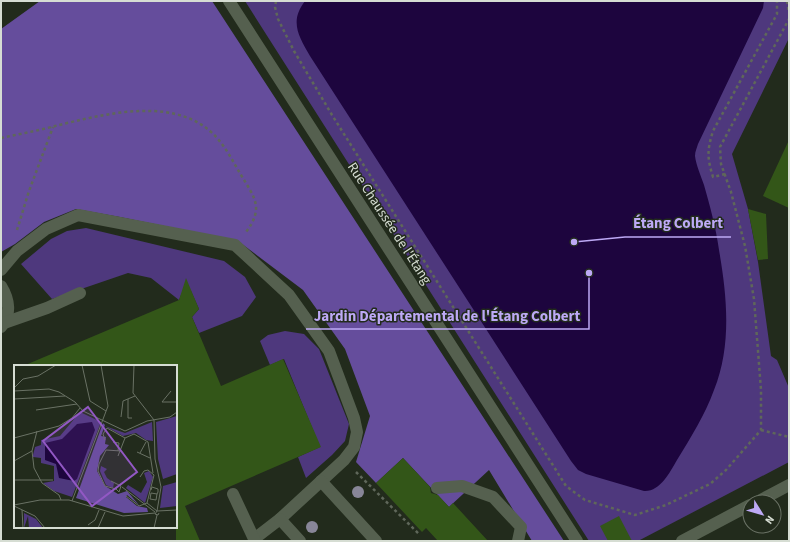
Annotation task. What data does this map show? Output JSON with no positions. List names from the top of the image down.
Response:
{
  "streets": {
    "street": ["Rue Chaussée de l'Étang"]
  },
  "places": ["Étang Colbert", "Jardin Départemental de l'Étang Colbert"],
  "north": "bottom right"
}
